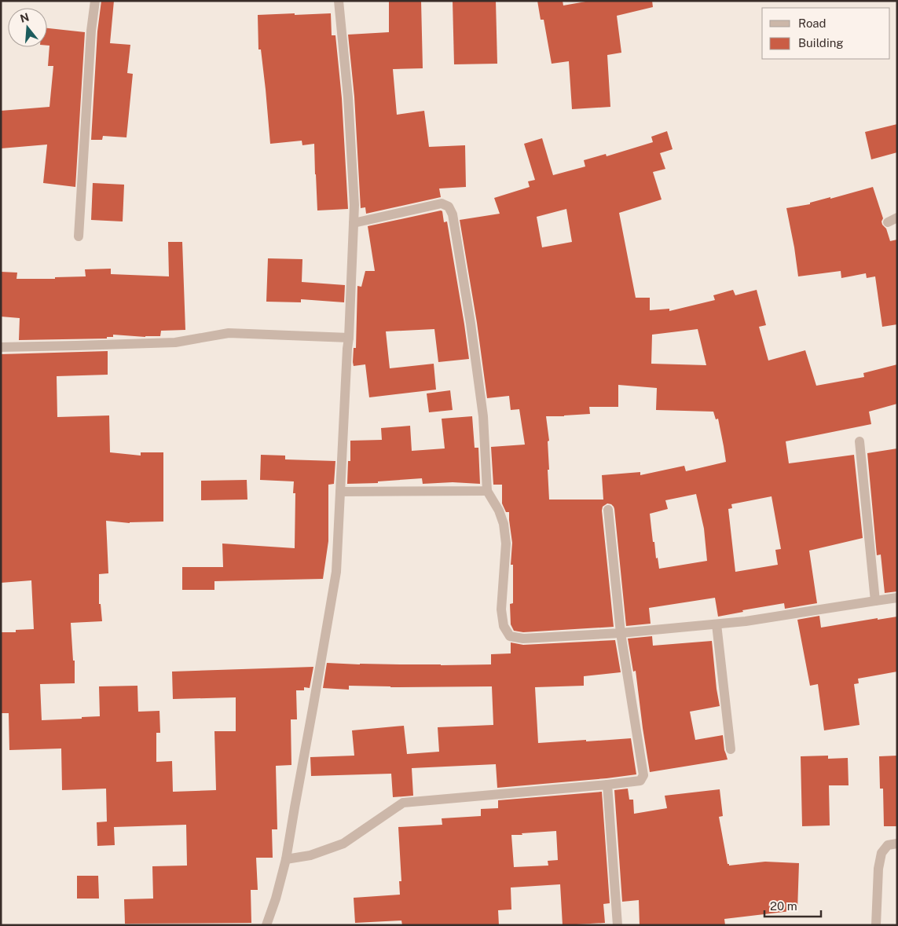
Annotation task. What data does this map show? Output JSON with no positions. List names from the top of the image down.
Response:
{
  "legend": ["Road", "Building"],
  "scale_bar": "20 m",
  "north": "top"
}
